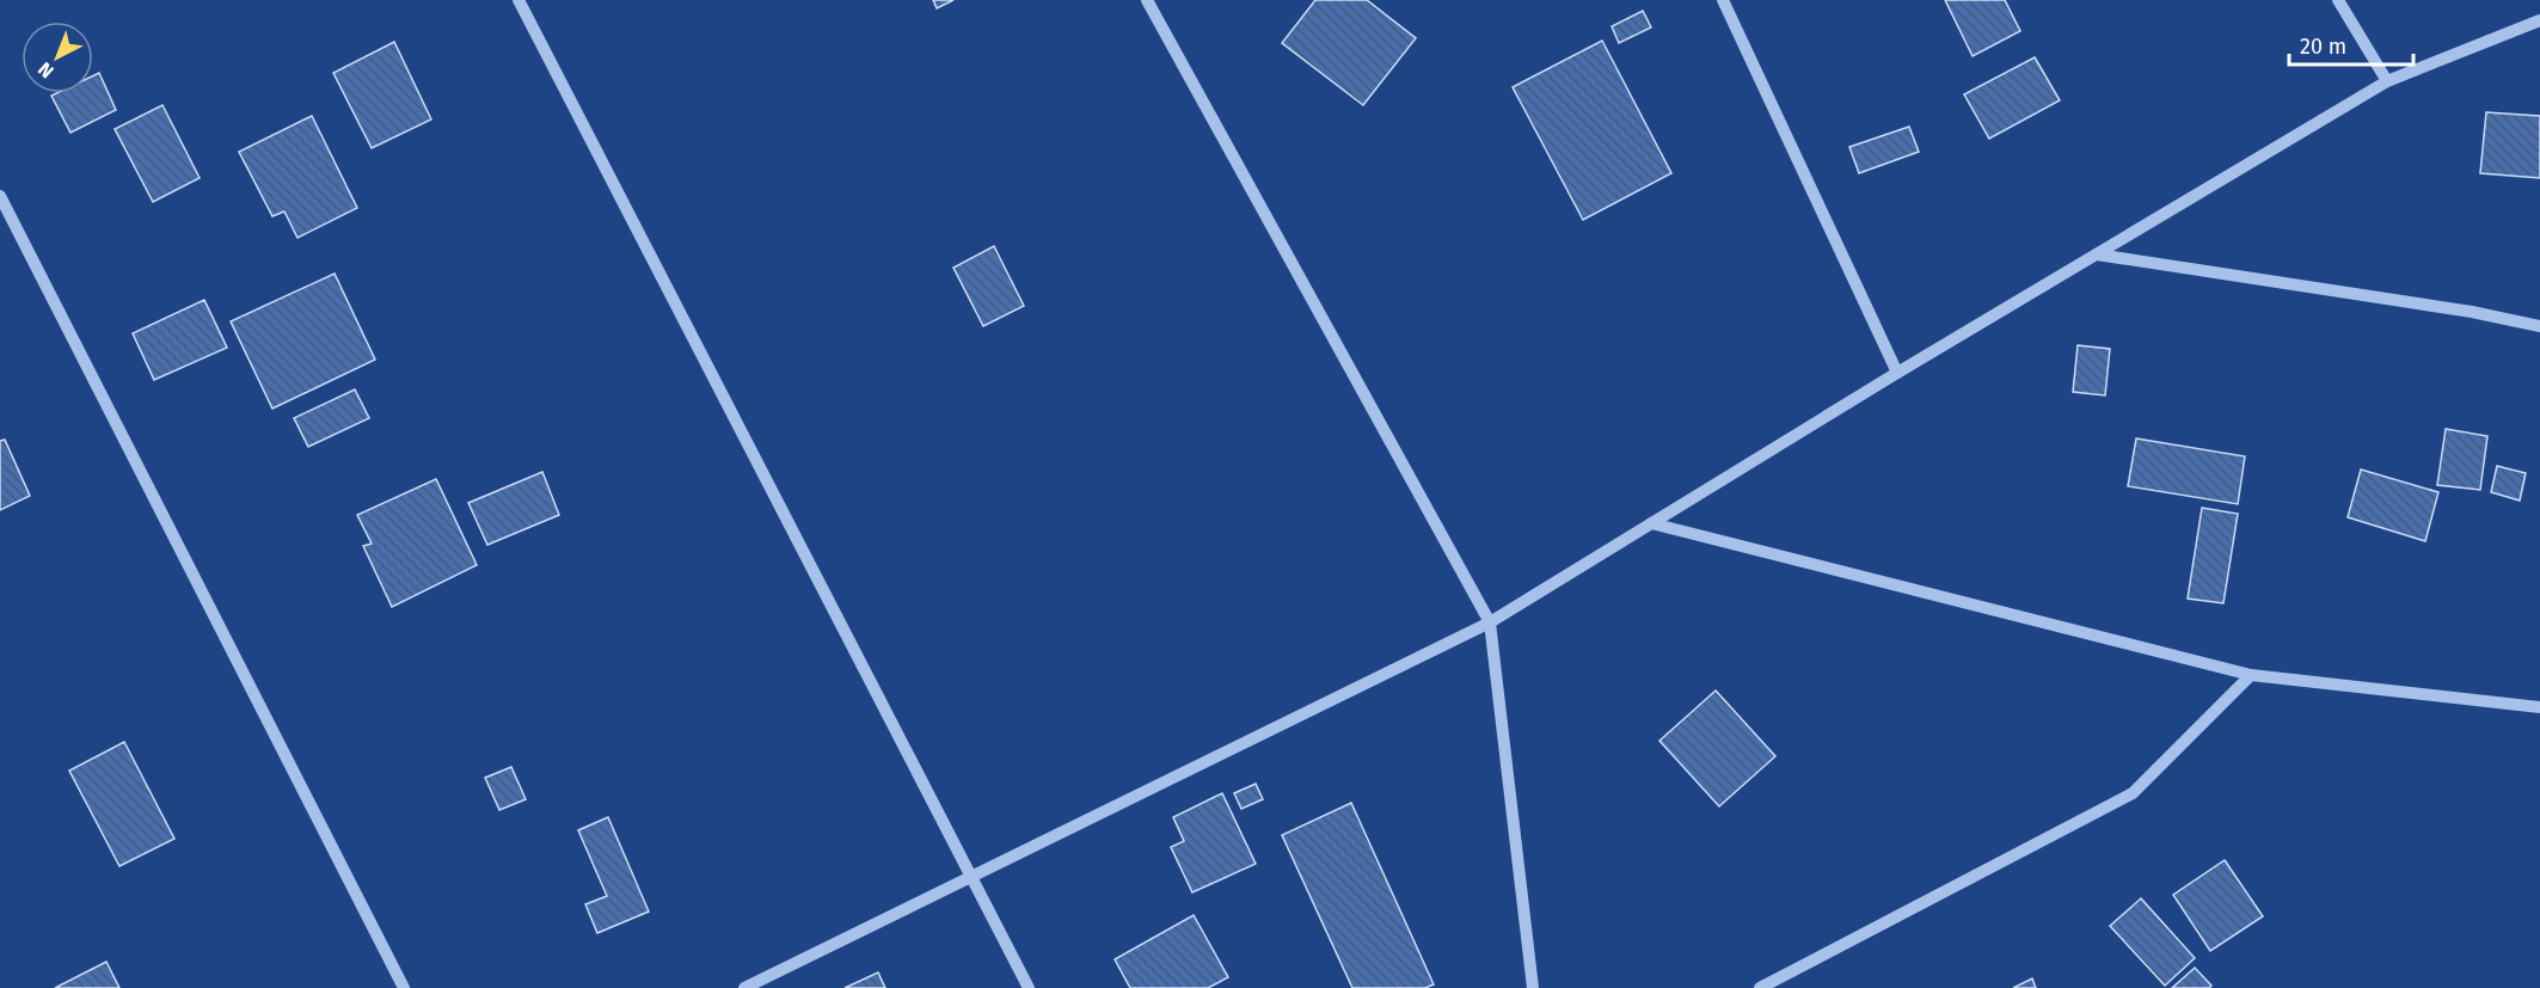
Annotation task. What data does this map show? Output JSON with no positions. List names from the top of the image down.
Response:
{
  "scale_bar": "20 m",
  "north": "bottom left"
}
